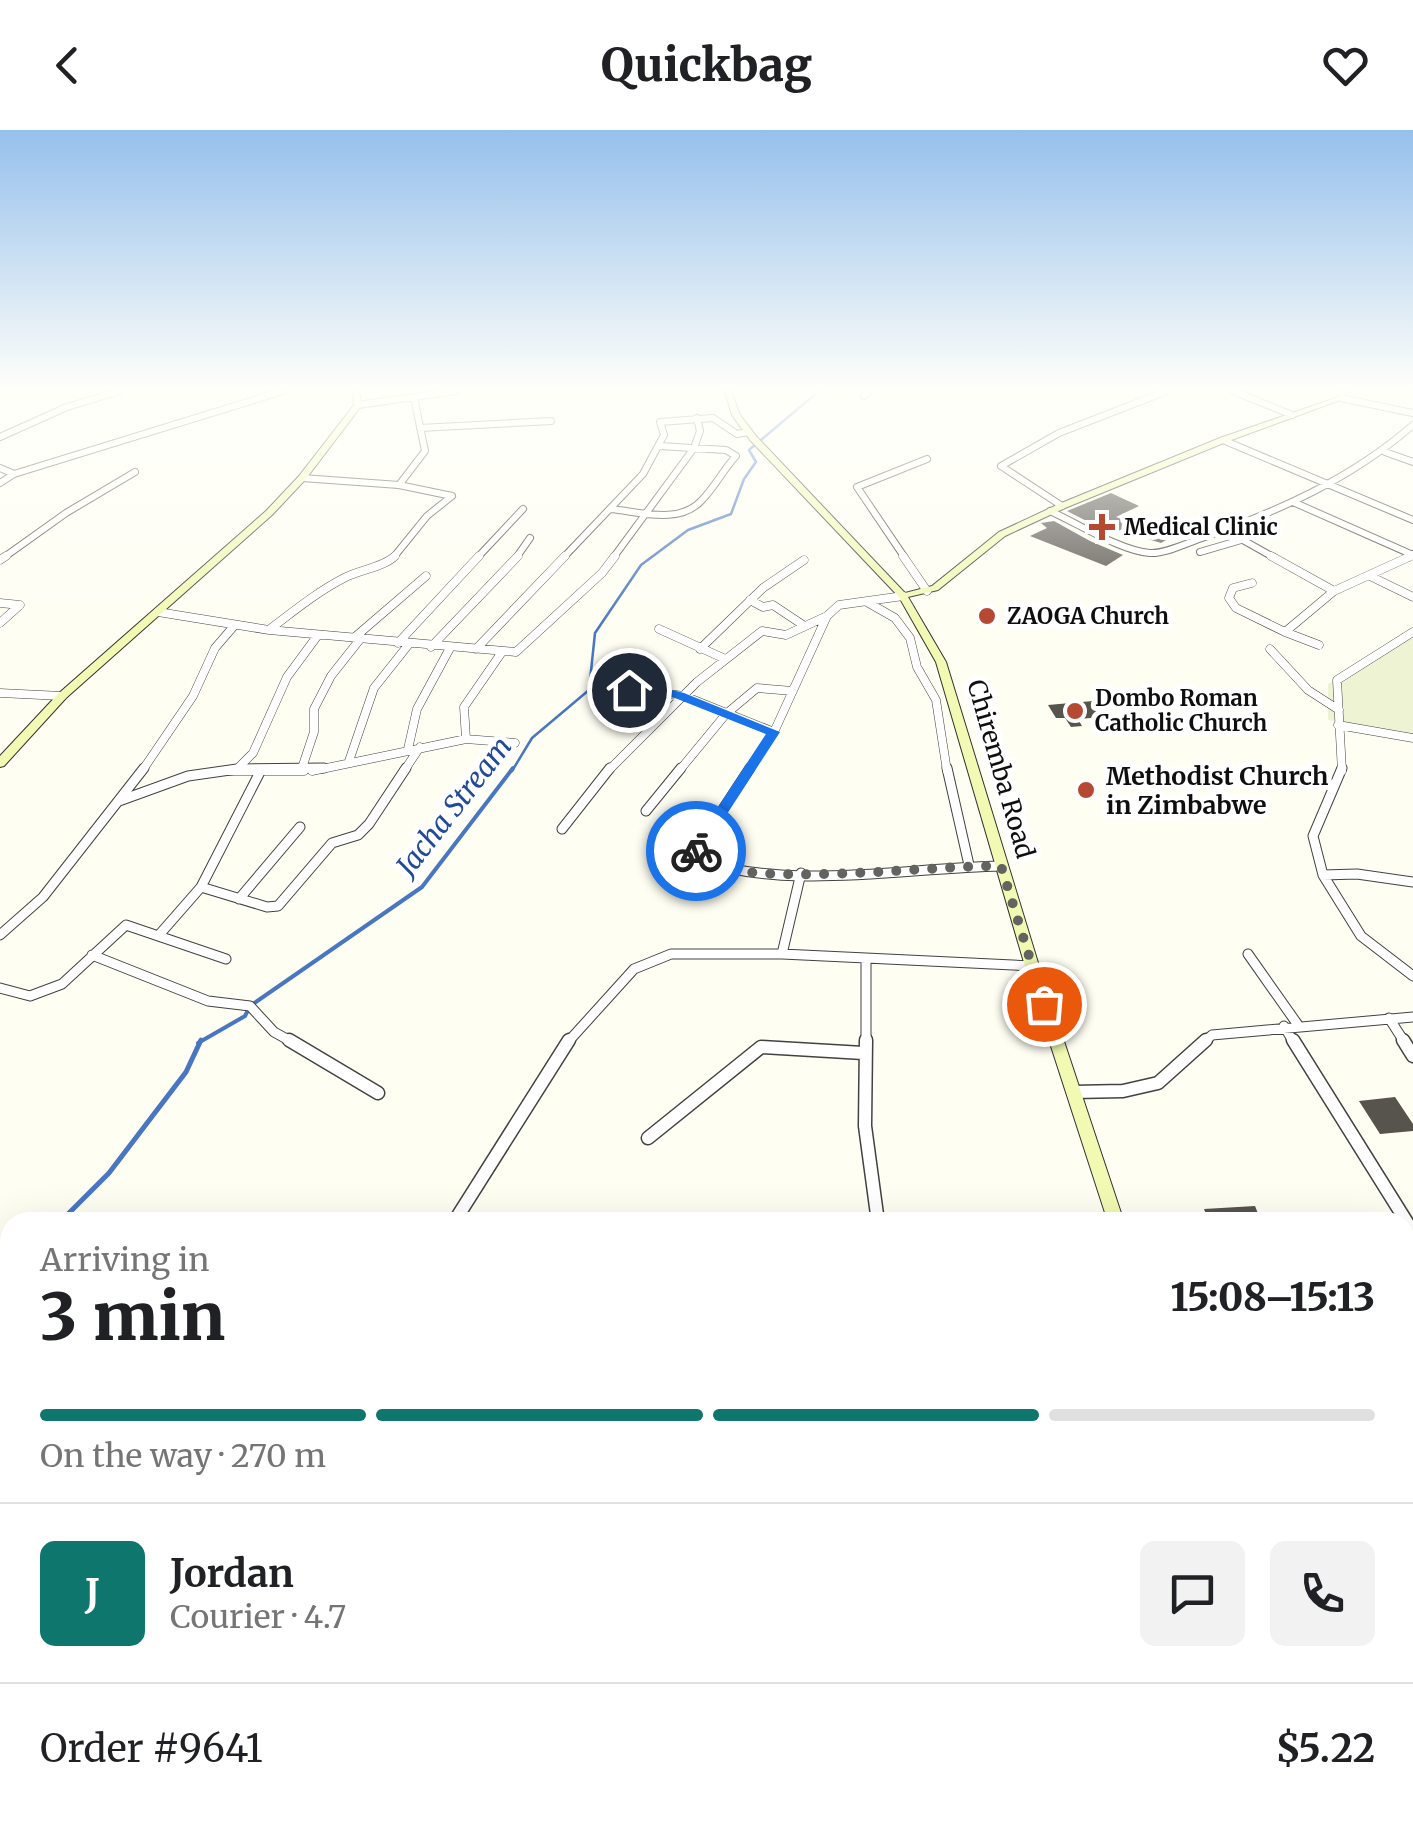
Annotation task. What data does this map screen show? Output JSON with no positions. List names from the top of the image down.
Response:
{
  "streets": {
    "street": ["Chiremba Road"]
  },
  "water": ["Jacha Stream"],
  "places": {
    "health": ["Medical Clinic"],
    "other": ["ZAOGA Church", "Dombo Roman Catholic Church", "Methodist Church in Zimbabwe"]
  },
  "page": {
    "header": "Quickbag",
    "heading": ["3 min", "Arriving in", "15:08–15:13"],
    "panel": [
      "Jordan",
      "Courier · 4.7",
      "Order #9641",
      "$5.22"
    ],
    "bar": "On the way · 270 m",
    "round": "J"
  }
}
